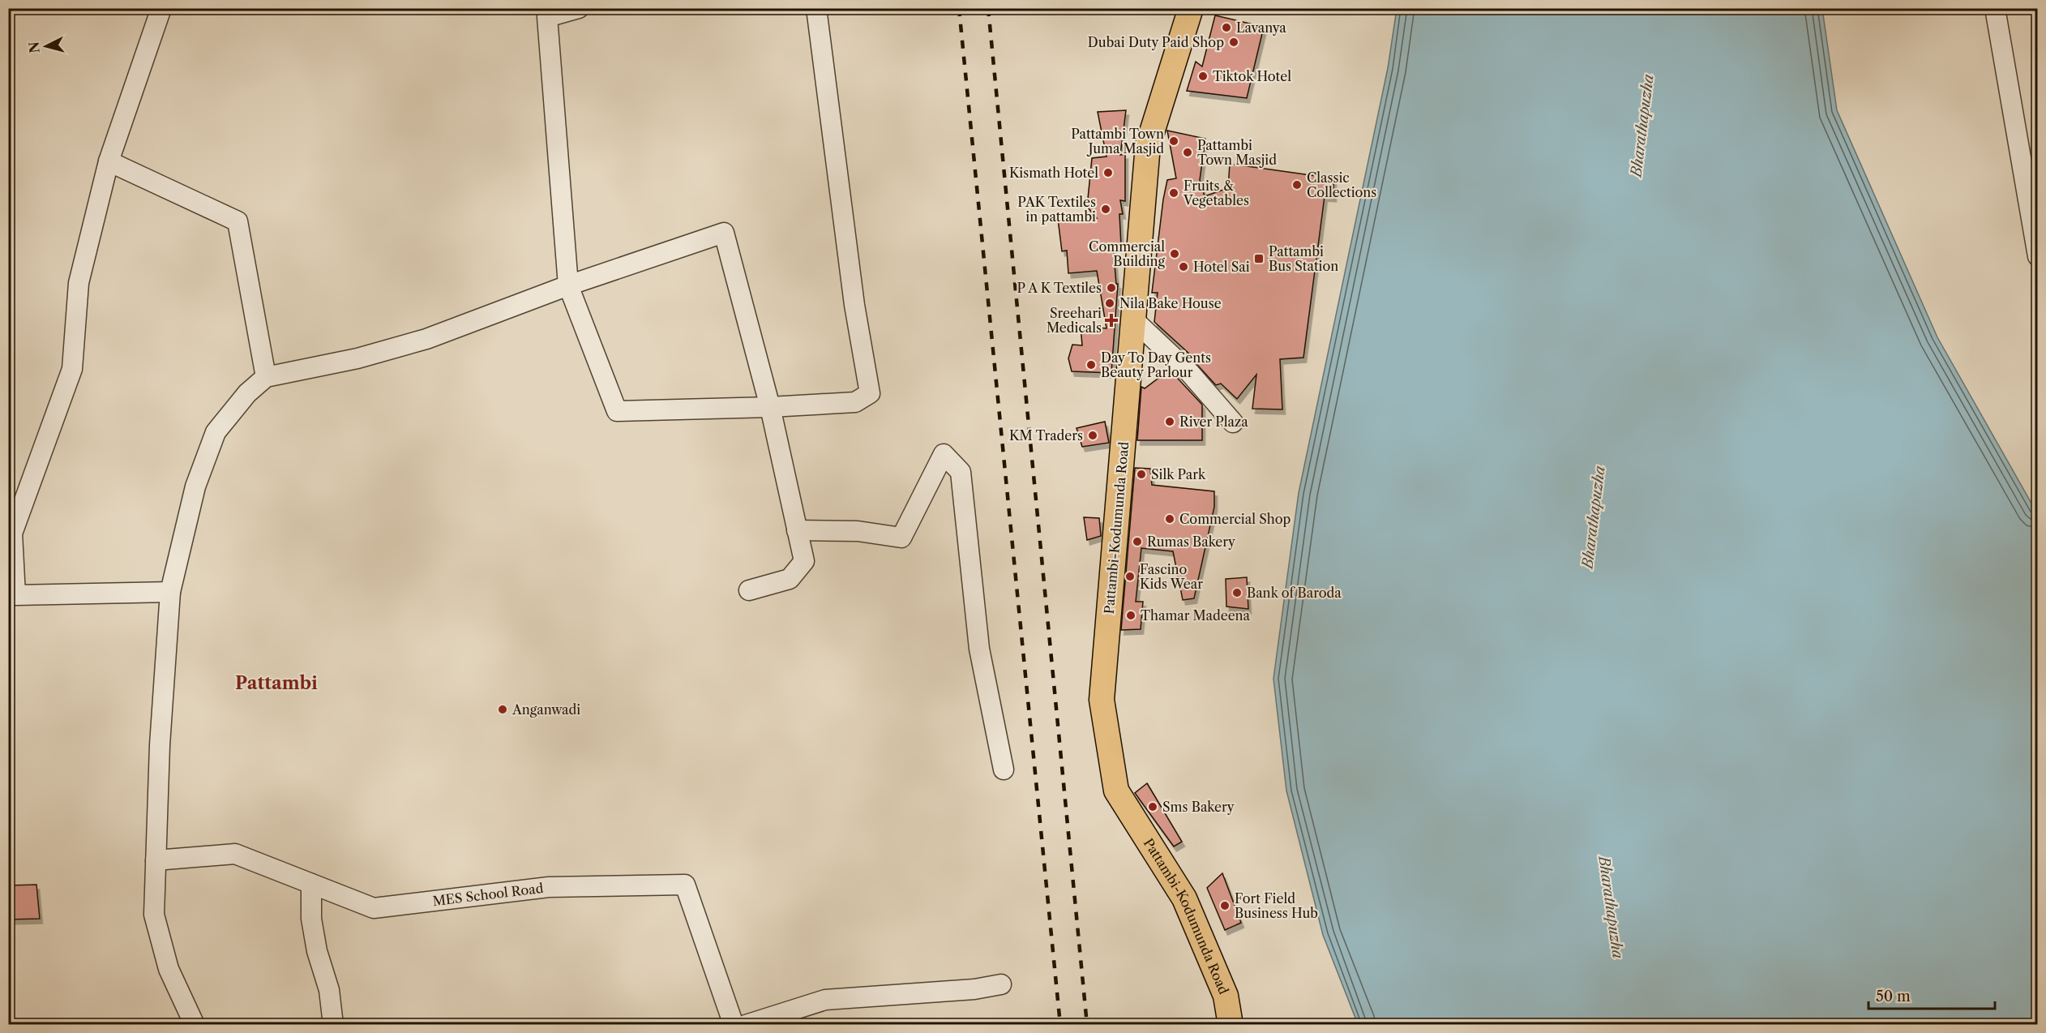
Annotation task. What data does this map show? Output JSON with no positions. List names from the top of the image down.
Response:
{
  "streets": {
    "main road": ["Pattambi-Kodumunda Road"],
    "street": ["MES School Road"]
  },
  "districts": ["Pattambi"],
  "water": ["Bharathapuzha"],
  "places": {
    "other": [
      "Lavanya",
      "Dubai Duty Paid Shop",
      "Tiktok Hotel",
      "Pattambi Town Juma Masjid",
      "Pattambi Town Masjid",
      "Kismath Hotel",
      "Classic Collections",
      "Fruits & Vegetables",
      "PAK Textiles in pattambi",
      "Commercial Building",
      "Hotel Sai",
      "P A K Textiles",
      "Nila Bake House",
      "Day To Day Gents Beauty Parlour",
      "River Plaza",
      "KM Traders",
      "Silk Park",
      "Commercial Shop",
      "Rumas Bakery",
      "Fascino Kids Wear",
      "Bank of Baroda",
      "Thamar Madeena",
      "Anganwadi",
      "Sms Bakery",
      "Fort Field Business Hub"
    ],
    "transit": ["Pattambi Bus Station"],
    "health": ["Sreehari Medicals"]
  },
  "scale_bar": "50 m",
  "north": "left"
}
